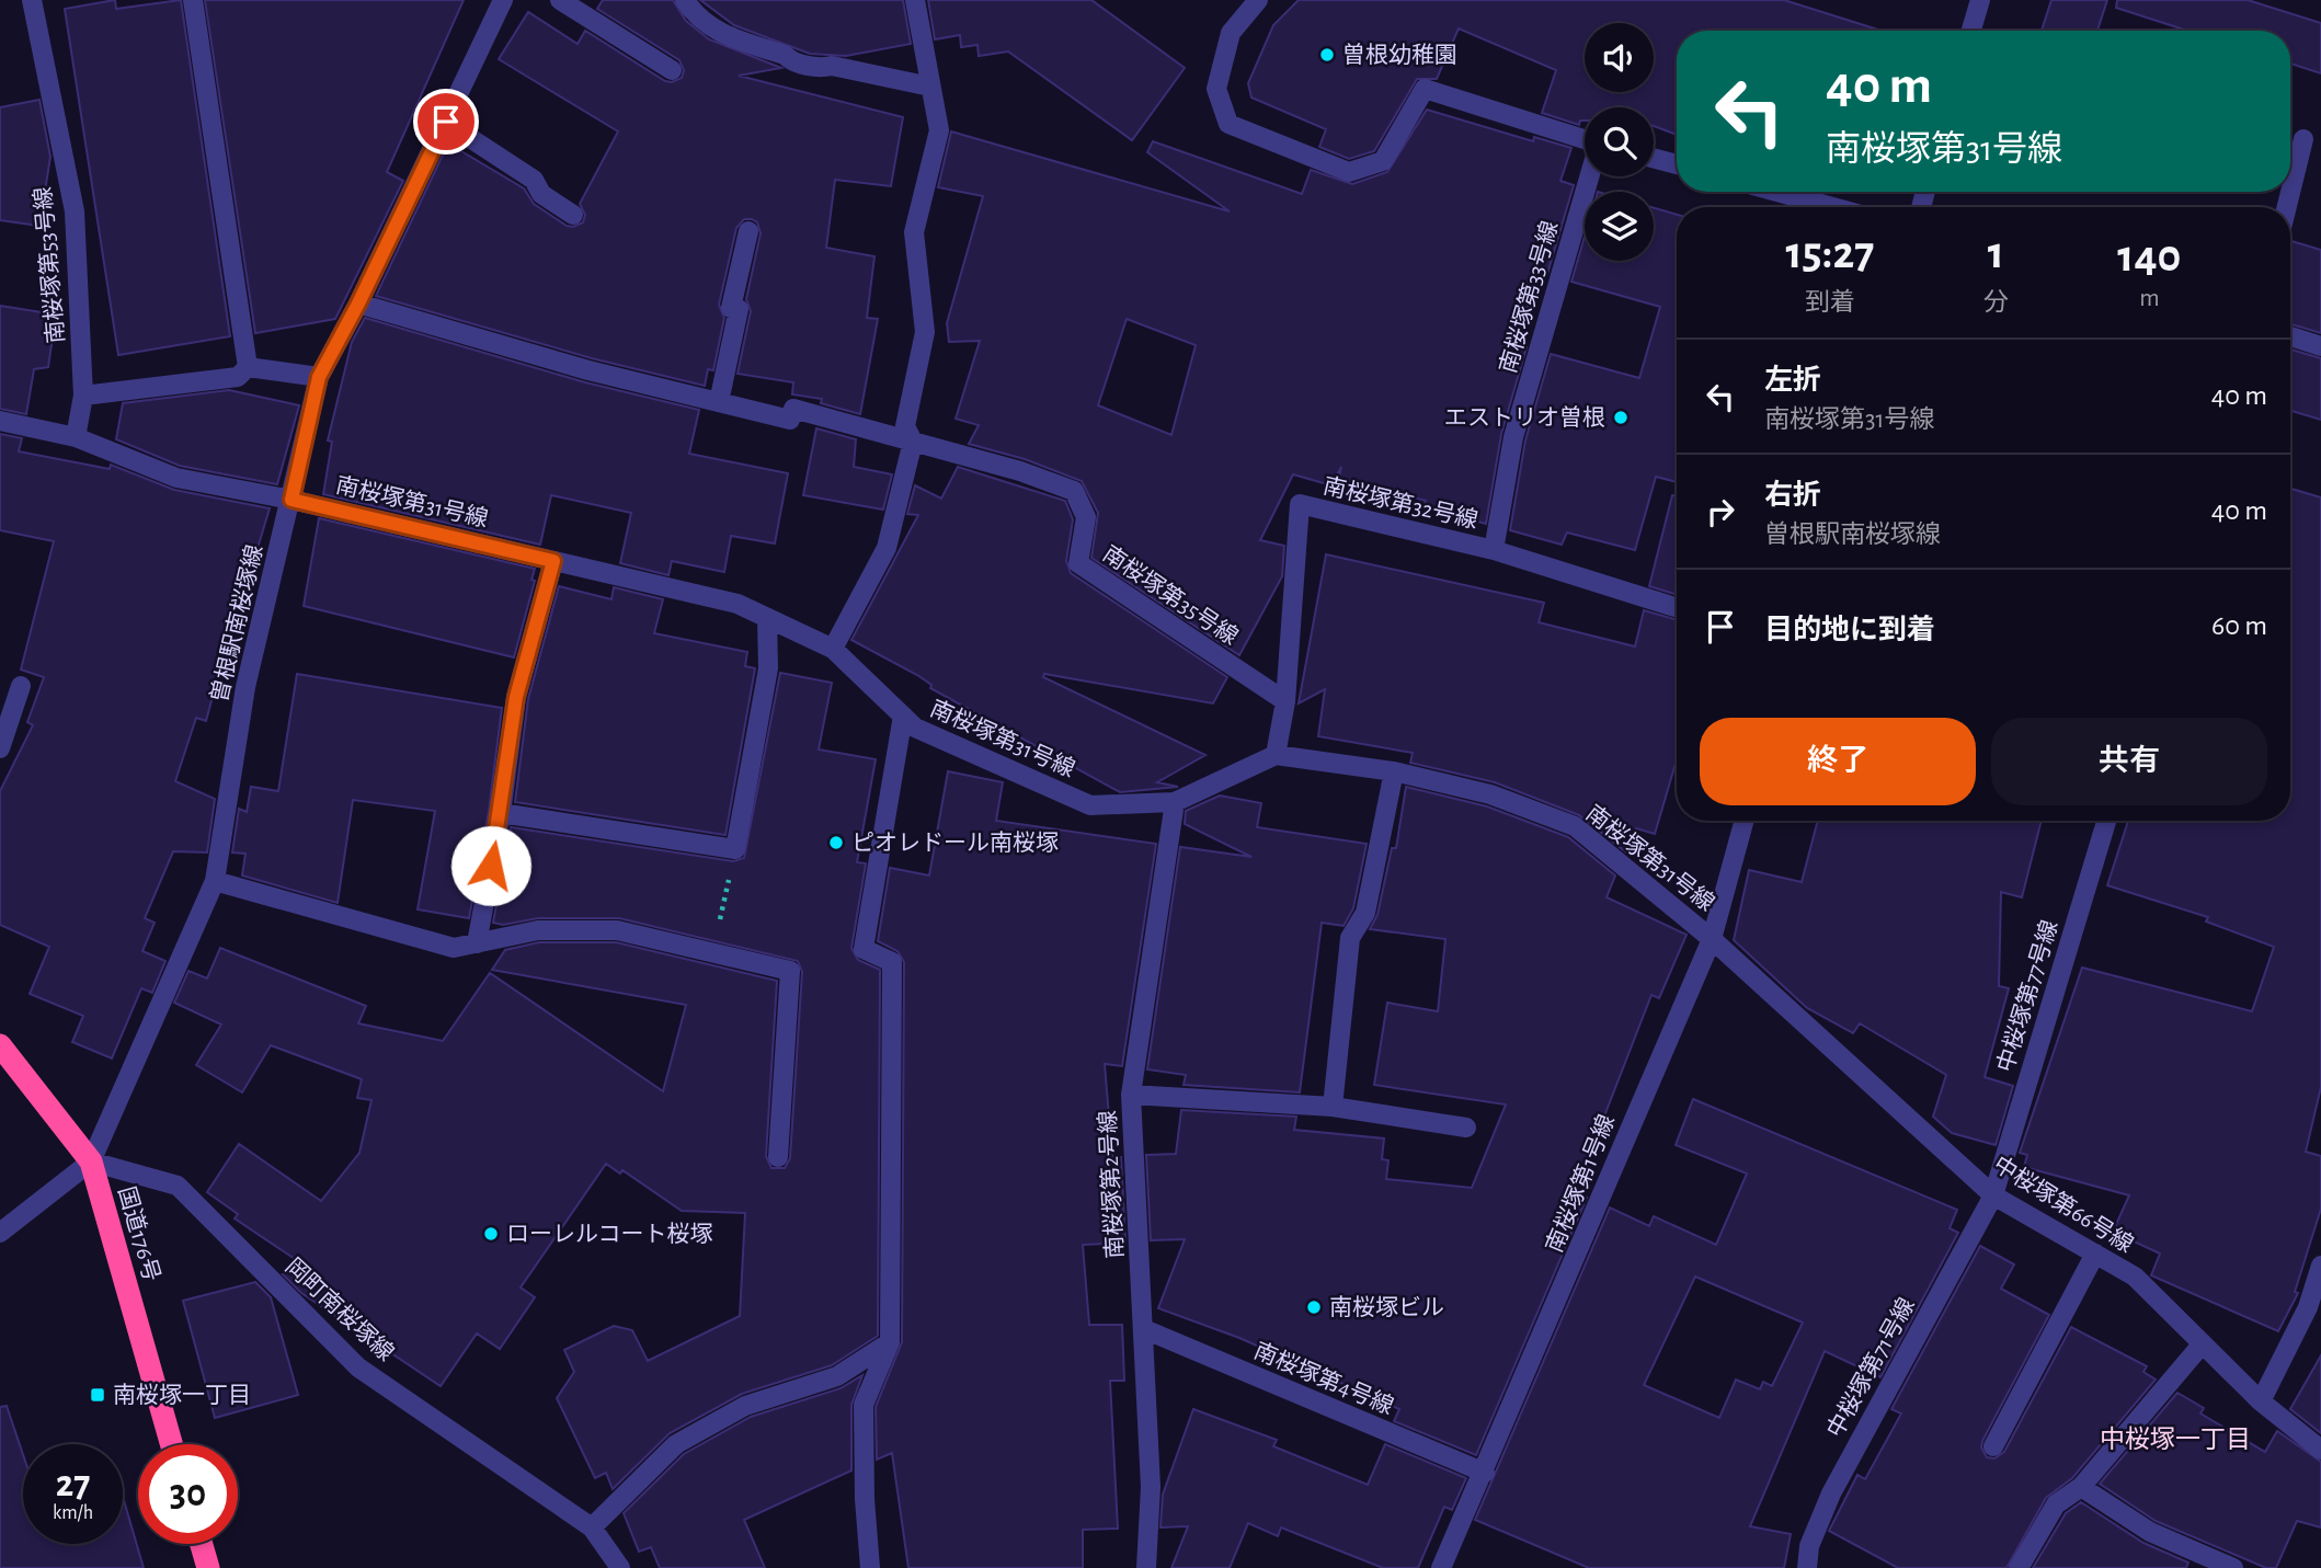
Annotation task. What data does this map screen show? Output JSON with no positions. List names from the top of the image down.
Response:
{
  "streets": {
    "highway": ["国道176号"],
    "street": [
      "南桜塚第53号線",
      "南桜塚第33号線",
      "南桜塚第31号線",
      "南桜塚第32号線",
      "南桜塚第35号線",
      "曽根駅南桜塚線",
      "中桜塚第77号線",
      "南桜塚第1号線",
      "南桜塚第2号線",
      "中桜塚第66号線",
      "岡町南桜塚線",
      "中桜塚第71号線",
      "南桜塚第4号線"
    ]
  },
  "crossings": [
    ["南桜塚第53号線", "南桜塚第31号線"],
    ["南桜塚第33号線", "南桜塚第32号線"],
    ["南桜塚第31号線", "南桜塚第32号線"],
    ["南桜塚第31号線", "曽根駅南桜塚線"],
    ["南桜塚第31号線", "南桜塚第1号線"],
    ["南桜塚第31号線", "南桜塚第2号線"],
    ["南桜塚第31号線", "中桜塚第66号線"],
    ["南桜塚第32号線", "南桜塚第35号線"],
    ["曽根駅南桜塚線", "国道176号"],
    ["曽根駅南桜塚線", "岡町南桜塚線"],
    ["中桜塚第77号線", "中桜塚第66号線"],
    ["中桜塚第77号線", "中桜塚第71号線"],
    ["南桜塚第1号線", "中桜塚第66号線"],
    ["南桜塚第1号線", "南桜塚第4号線"],
    ["南桜塚第2号線", "南桜塚第4号線"],
    ["中桜塚第66号線", "中桜塚第71号線"],
    ["国道176号", "岡町南桜塚線"]
  ],
  "districts": ["中桜塚一丁目"],
  "places": {
    "other": [
      "曽根幼稚園",
      "エストリオ曽根",
      "ピオレドール南桜塚",
      "ローレルコート桜塚",
      "南桜塚ビル"
    ],
    "transit": ["南桜塚一丁目"]
  },
  "page": {
    "turn": ["40 m", "南桜塚第31号線"],
    "eta": [
      "15:27",
      "到着",
      "1",
      "分",
      "140",
      "m"
    ],
    "list": [
      {
        "name": "左折",
        "note": "南桜塚第31号線",
        "value": "40 m"
      },
      {
        "name": "右折",
        "note": "曽根駅南桜塚線",
        "value": "40 m"
      },
      {
        "name": "目的地に到着",
        "value": "60 m"
      }
    ],
    "buttons": ["終了", "共有"],
    "speed": "27 km/h",
    "limit": "30"
  }
}
